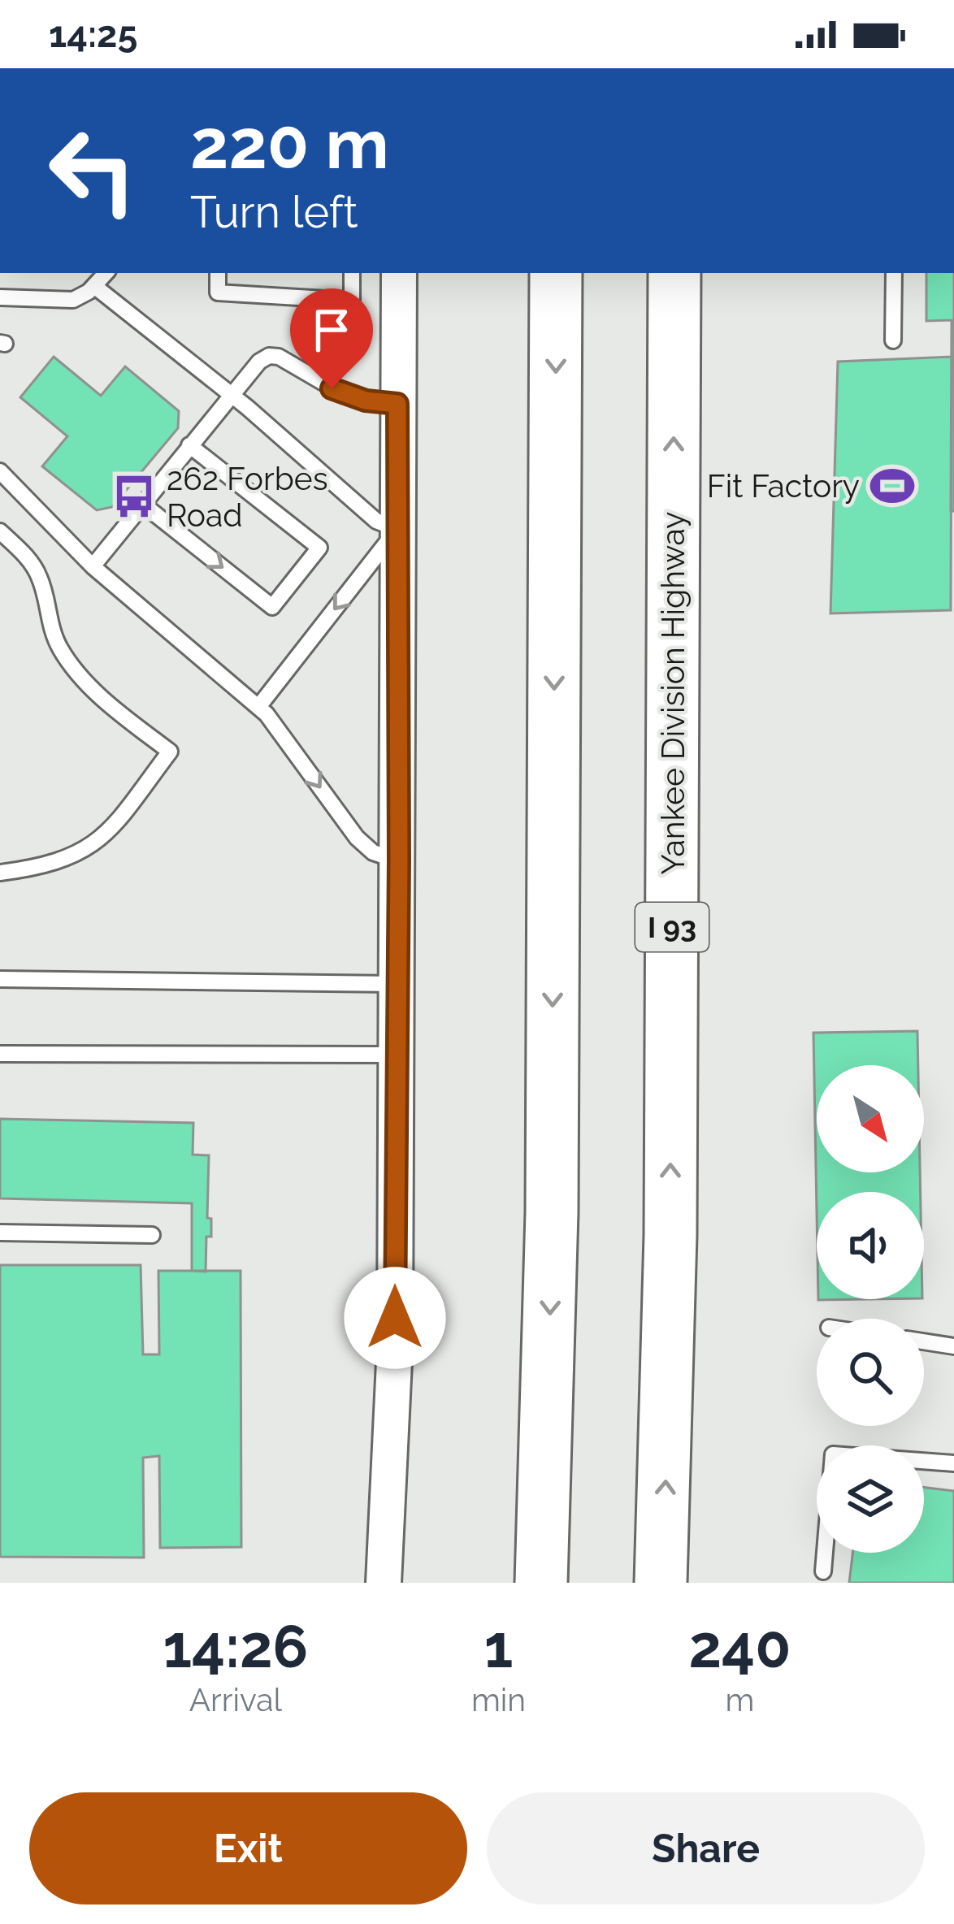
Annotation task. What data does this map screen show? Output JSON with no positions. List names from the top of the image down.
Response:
{
  "streets": {
    "highway": ["Yankee Division Highway", "I 93"]
  },
  "places": {
    "sports": ["Fit Factory"],
    "bus stop": ["262 Forbes Road"]
  },
  "north": "bottom right",
  "page": {
    "status": "14:25",
    "turn": ["220 m", "Turn left"],
    "eta": [
      "14:26",
      "Arrival",
      "1",
      "min",
      "240",
      "m"
    ],
    "buttons": ["Exit", "Share"]
  }
}
